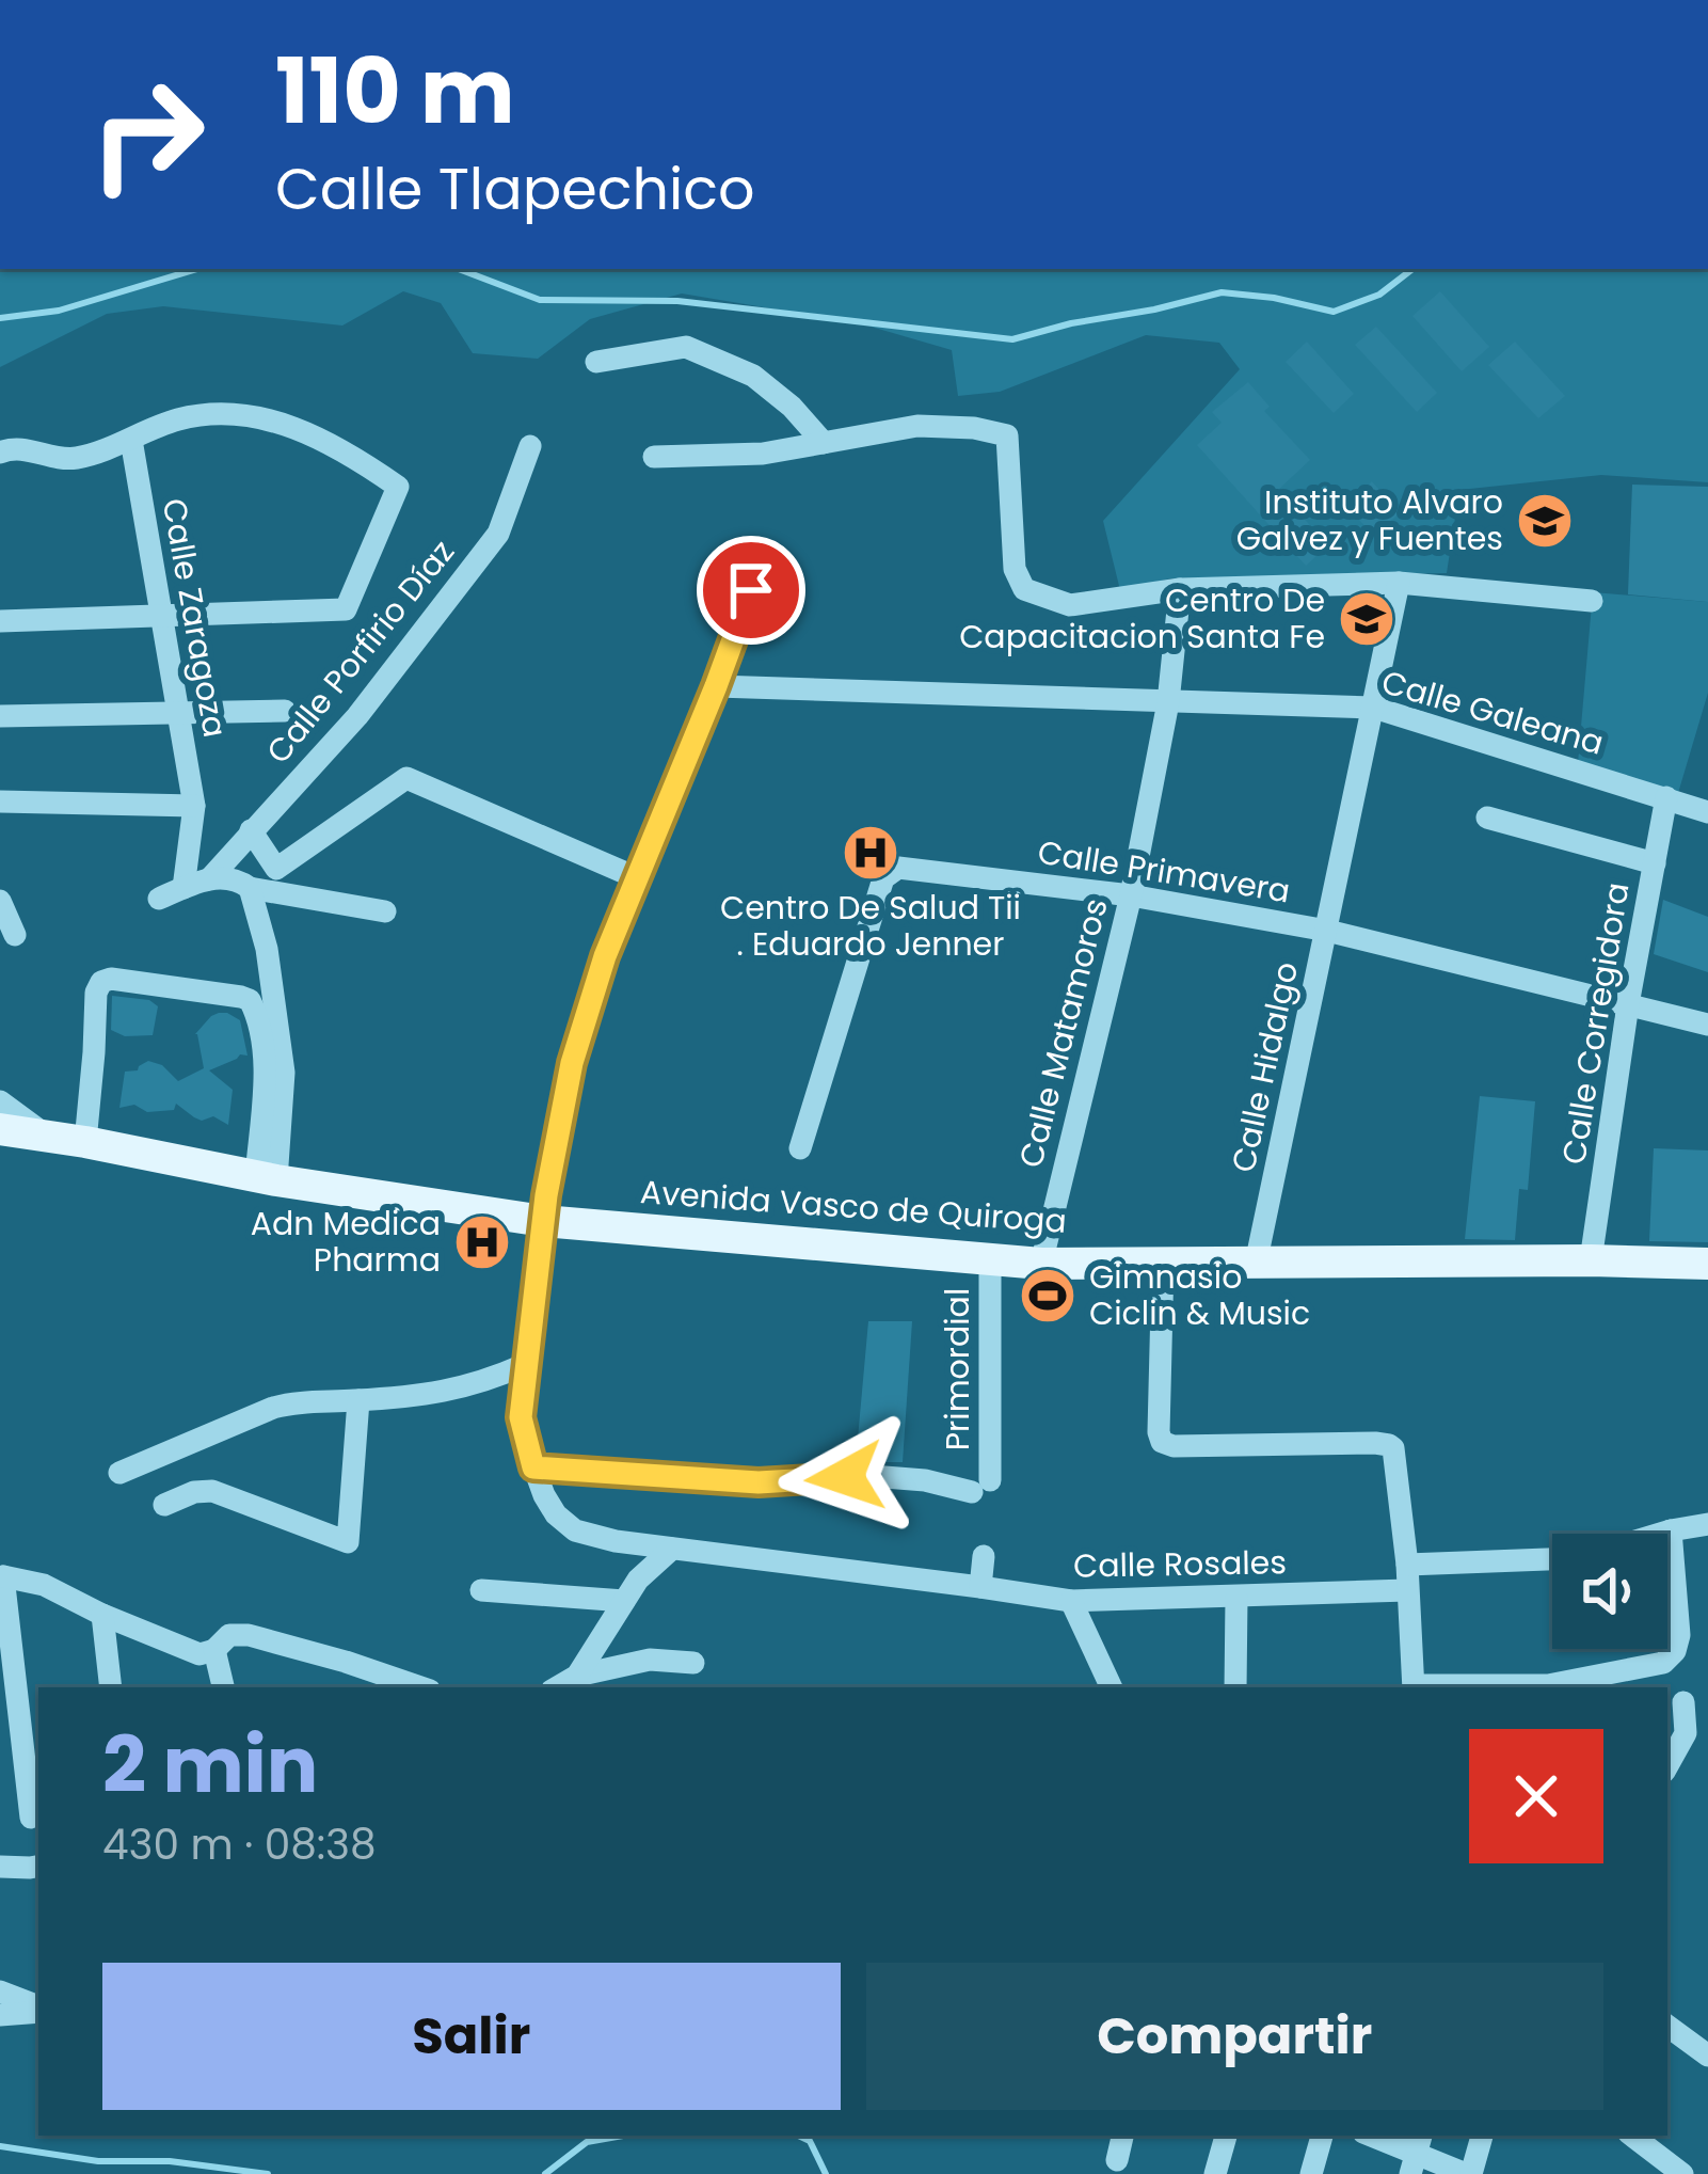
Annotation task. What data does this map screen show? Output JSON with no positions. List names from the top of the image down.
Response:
{
  "streets": {
    "main road": ["Avenida Vasco de Quiroga"],
    "street": [
      "Calle Zaragoza",
      "Calle Porfirio Díaz",
      "Calle Galeana",
      "Calle Primavera",
      "Calle Corregidora",
      "Calle Matamoros",
      "Calle Hidalgo",
      "Primordial",
      "Calle Rosales"
    ]
  },
  "crossings": [
    ["Calle Galeana", "Calle Corregidora"],
    ["Calle Galeana", "Calle Matamoros"],
    ["Calle Galeana", "Calle Hidalgo"],
    ["Calle Primavera", "Calle Corregidora"],
    ["Calle Primavera", "Calle Matamoros"],
    ["Calle Primavera", "Calle Hidalgo"],
    ["Calle Corregidora", "Avenida Vasco de Quiroga"],
    ["Calle Matamoros", "Avenida Vasco de Quiroga"],
    ["Calle Hidalgo", "Avenida Vasco de Quiroga"],
    ["Avenida Vasco de Quiroga", "Primordial"],
    ["Primordial", "Calle Rosales"]
  ],
  "places": {
    "school or university": ["Instituto Alvaro Galvez y Fuentes", "Centro De Capacitacion Santa Fe"],
    "hospital": ["Centro De Salud Tii . Eduardo Jenner", "Adn Medica Pharma"],
    "sports": ["Gimnasio Ciclin & Music"]
  },
  "page": {
    "turn": ["110 m", "Calle Tlapechico"],
    "heading": ["2 min", "430 m · 08:38"],
    "buttons": ["Salir", "Compartir"]
  }
}
